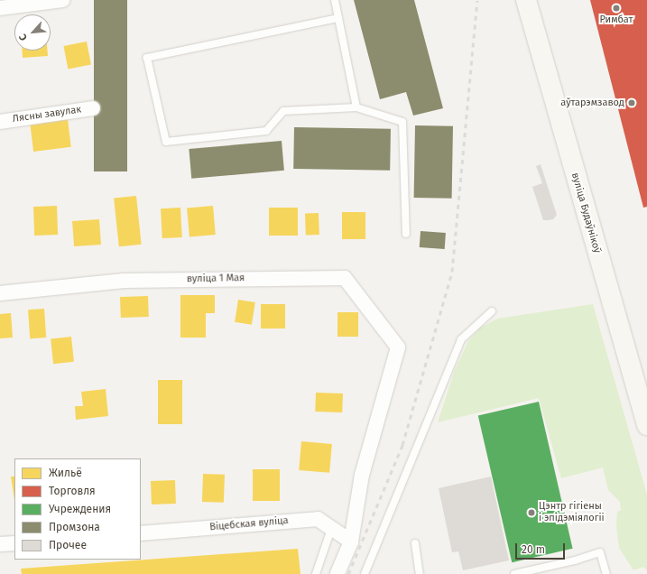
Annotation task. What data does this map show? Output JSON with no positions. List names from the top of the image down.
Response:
{
  "streets": {
    "main road": ["вуліца Будаўнікоў"],
    "street": ["Лясны завулак", "вуліца 1 Мая", "Віцебская вуліца"]
  },
  "crossings": [
    ["вуліца 1 Мая", "Віцебская вуліца"]
  ],
  "places": ["Римбат", "аўтарэмзавод", "Цэнтр гігіены і эпідэміялогіі"],
  "legend": [
    "Жильё",
    "Торговля",
    "Учреждения",
    "Промзона",
    "Прочее"
  ],
  "scale_bar": "20 m",
  "north": "bottom left"
}
